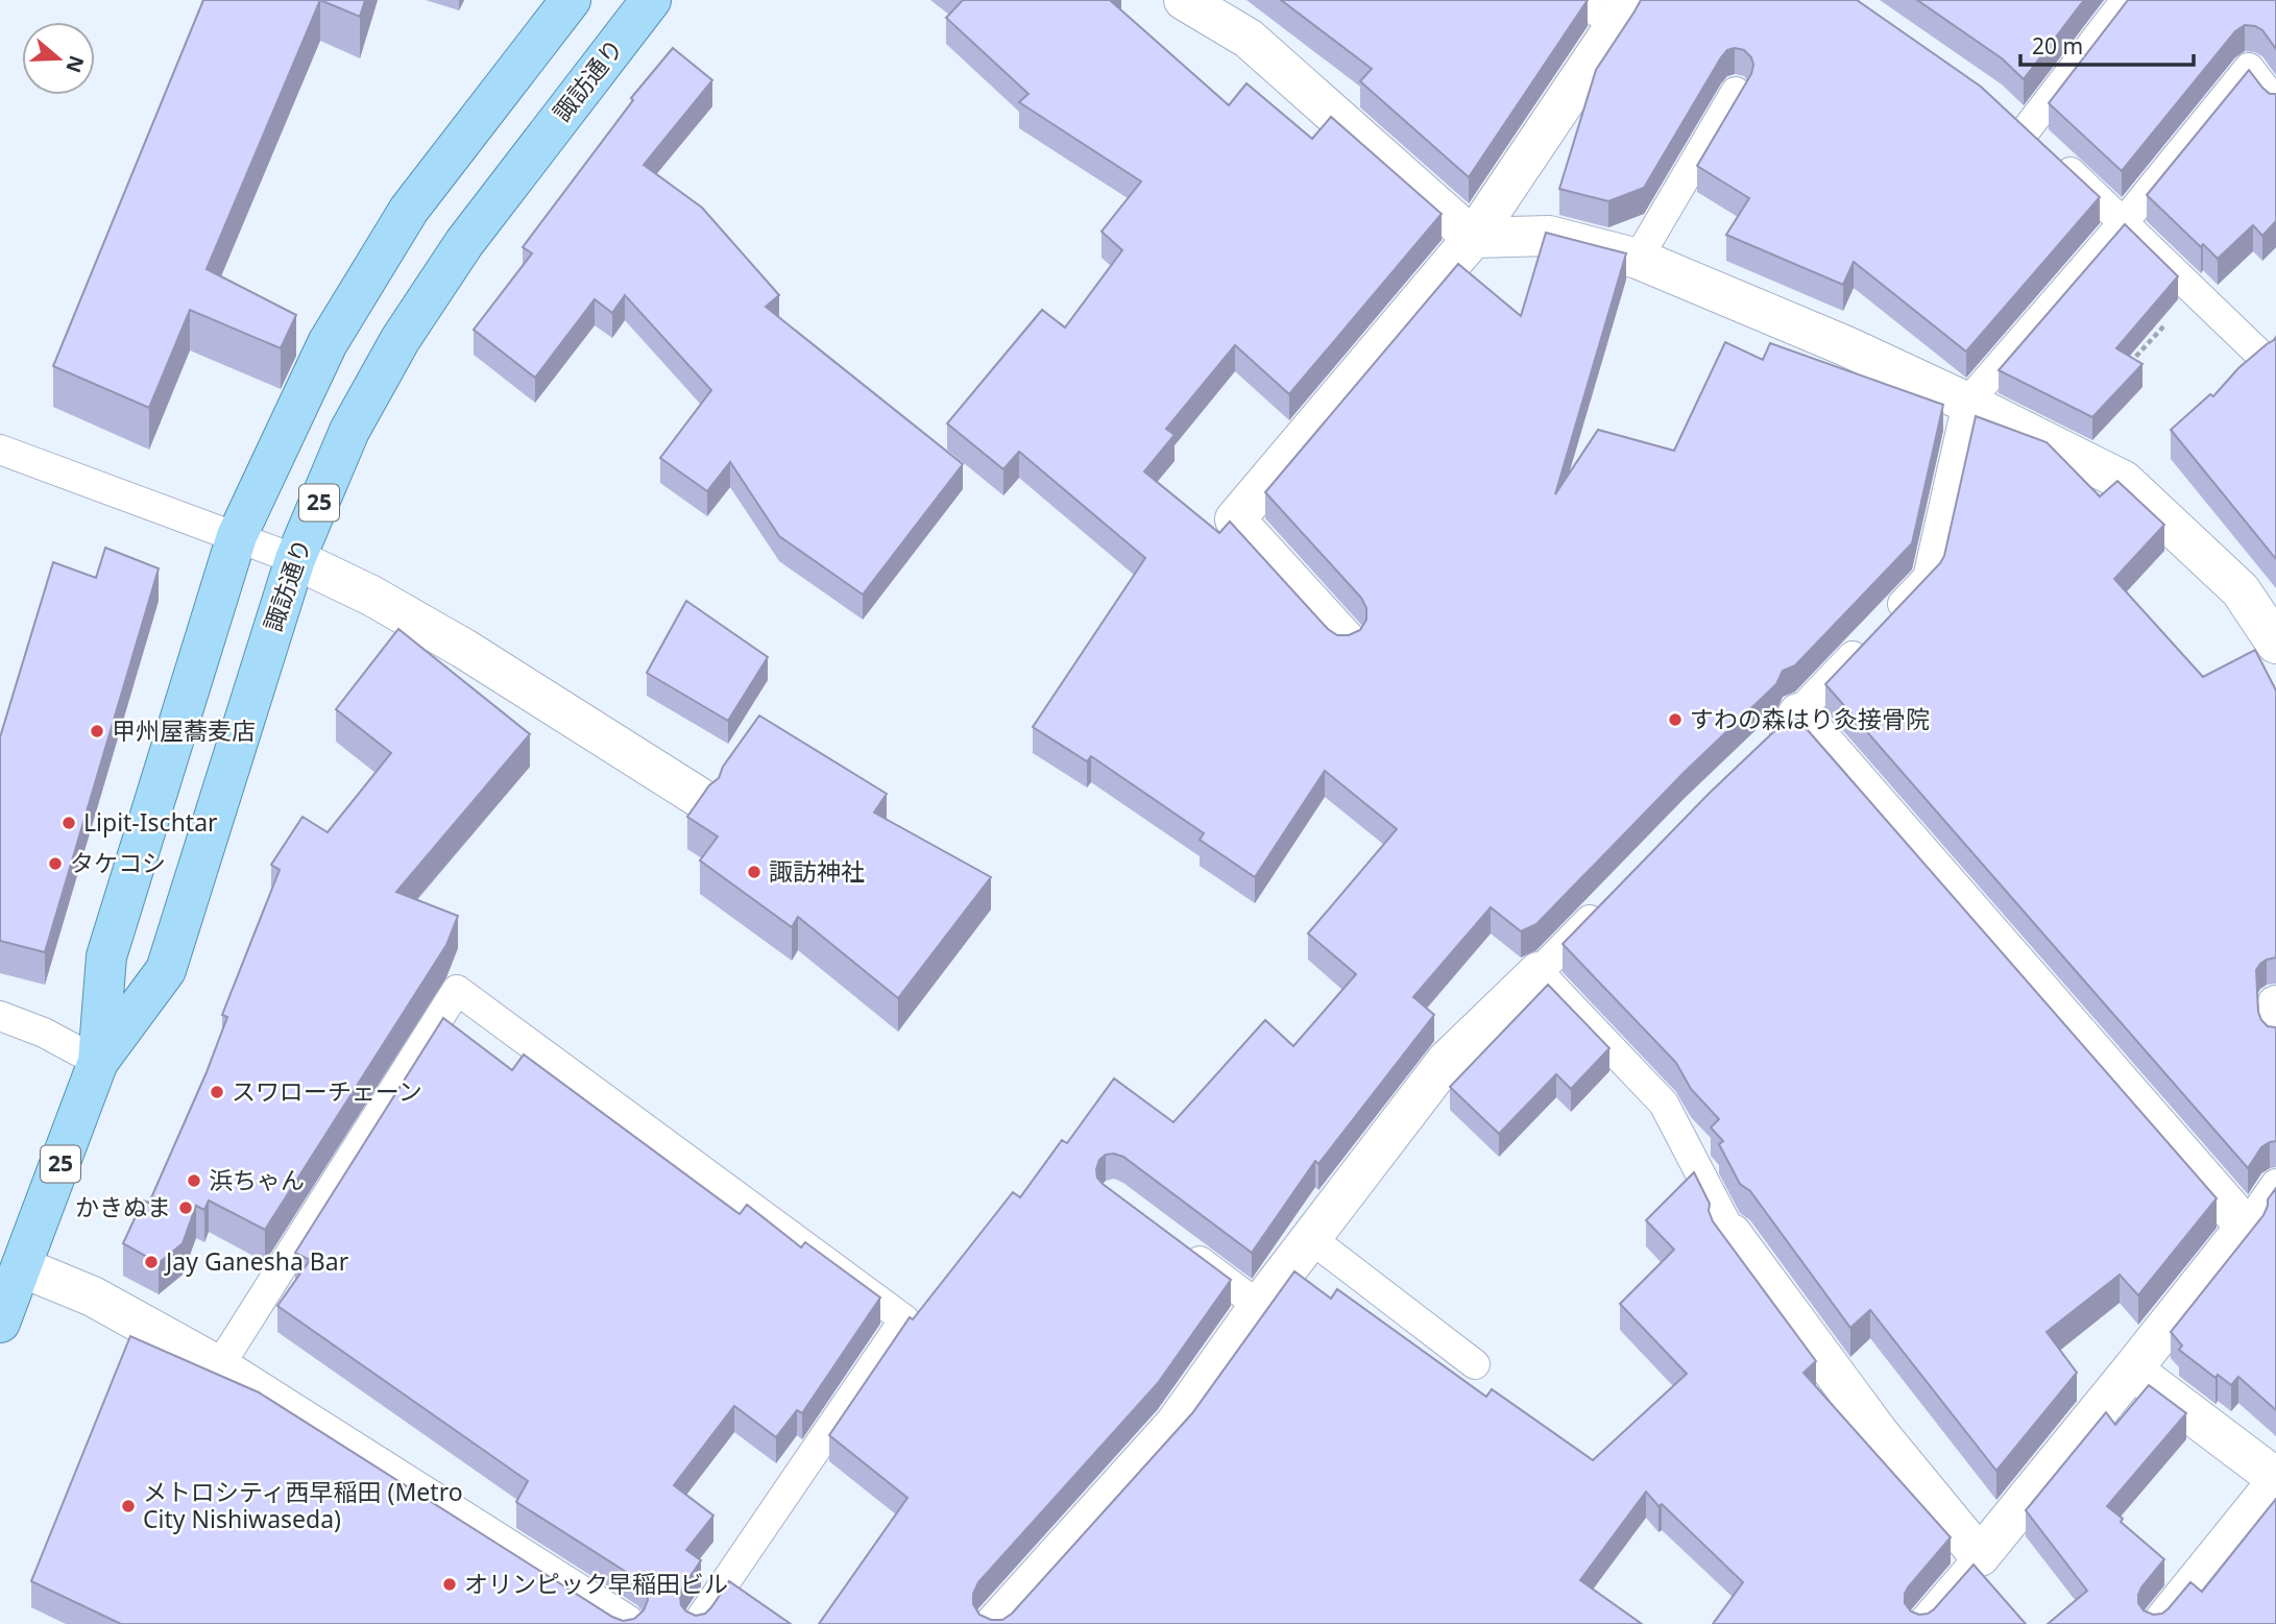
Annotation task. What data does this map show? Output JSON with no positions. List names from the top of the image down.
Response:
{
  "streets": {
    "main road": ["諏訪通り", "25"]
  },
  "places": [
    "すわの森はり灸接骨院",
    "甲州屋蕎麦店",
    "Lipit-Ischtar",
    "タケコシ",
    "諏訪神社",
    "スワローチェーン",
    "浜ちゃん",
    "かきぬま",
    "Jay Ganesha Bar",
    "メトロシティ西早稲田 (Metro City Nishiwaseda)",
    "オリンピック早稲田ビル"
  ],
  "scale_bar": "20 m",
  "north": "right"
}
